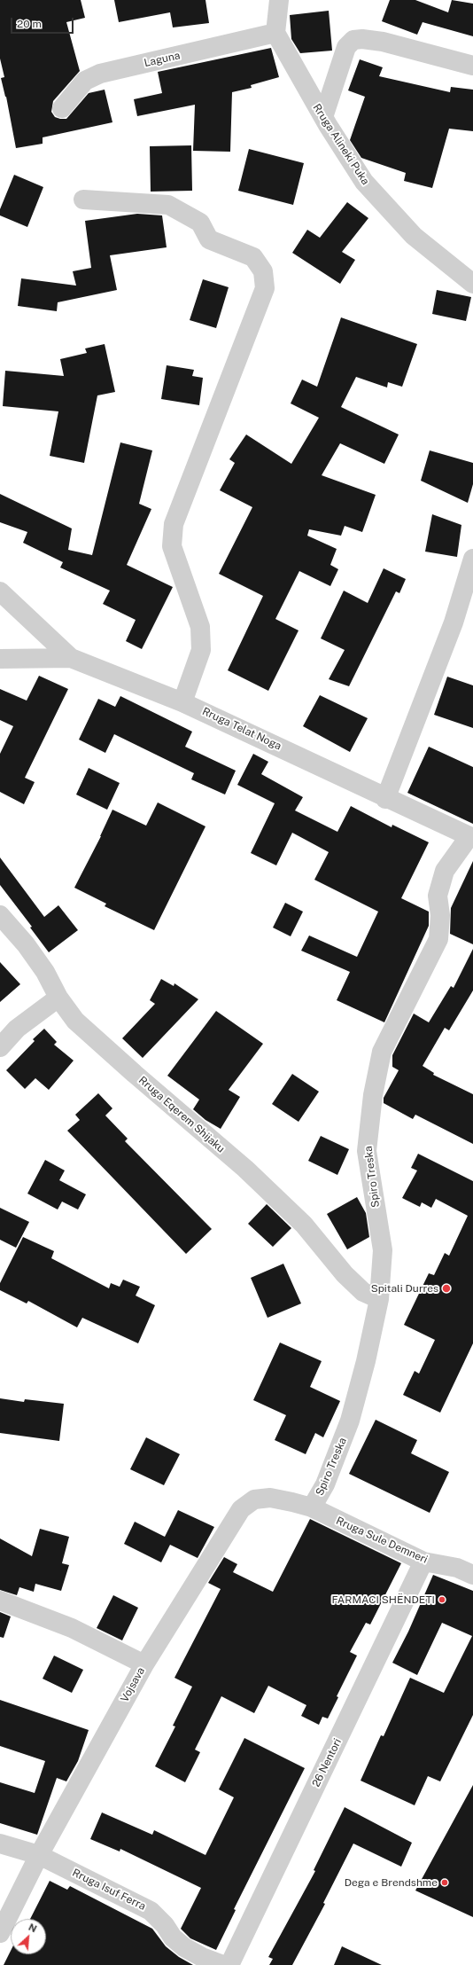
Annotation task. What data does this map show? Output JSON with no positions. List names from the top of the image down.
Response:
{
  "streets": {
    "street": [
      "Laguna",
      "Rruga Alineki Puka",
      "Rruga Telat Noga",
      "Rruga Eqerem Shijaku",
      "Spiro Treska",
      "Rruga Sule Demneri",
      "Vojsava",
      "26 Nentori",
      "Rruga Isuf Ferra"
    ]
  },
  "crossings": [
    ["Laguna", "Rruga Alineki Puka"],
    ["Rruga Telat Noga", "Spiro Treska"],
    ["Rruga Eqerem Shijaku", "Spiro Treska"],
    ["Spiro Treska", "Rruga Sule Demneri"],
    ["Spiro Treska", "Vojsava"],
    ["Rruga Sule Demneri", "Vojsava"],
    ["Rruga Sule Demneri", "26 Nentori"],
    ["Vojsava", "Rruga Isuf Ferra"]
  ],
  "places": ["Spitali Durres", "FARMACI SHËNDETI", "Dega e Brendshme"],
  "scale_bar": "20 m",
  "north": "top right"
}
